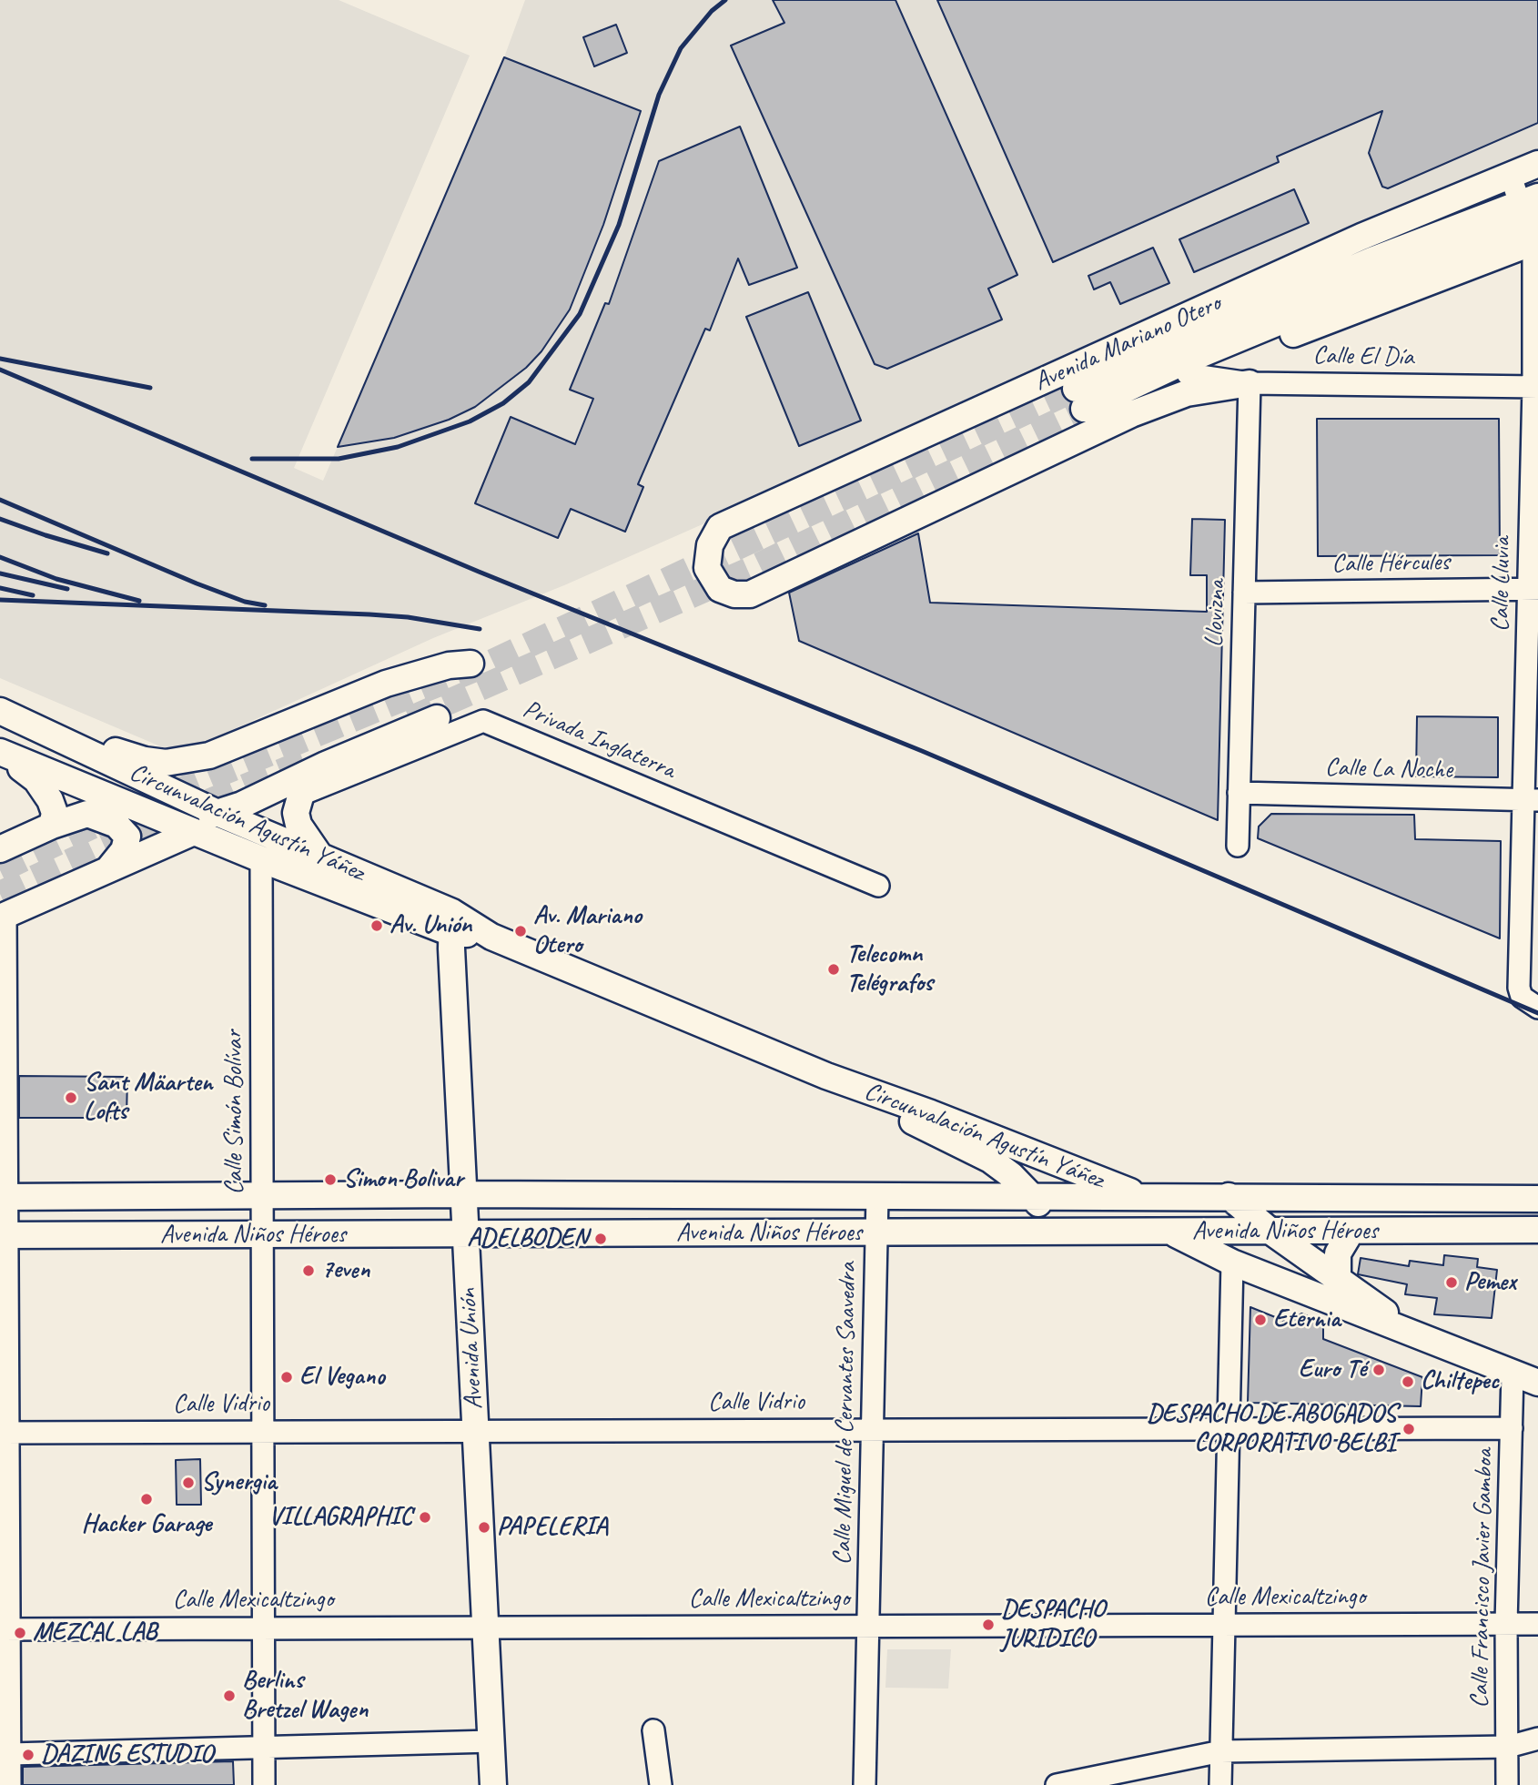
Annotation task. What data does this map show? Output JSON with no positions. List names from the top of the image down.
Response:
{
  "streets": {
    "main road": [
      "Avenida Mariano Otero",
      "Circunvalación Agustín Yáñez",
      "Avenida Niños Héroes",
      "Avenida Unión"
    ],
    "street": [
      "Calle El Día",
      "Calle Hércules",
      "Calle Lluvia",
      "Llovizna",
      "Privada Inglaterra",
      "Calle La Noche",
      "Calle Simón Bolívar",
      "Calle Vidrio",
      "Calle Miguel de Cervantes Saavedra",
      "Calle Francisco Javier Gamboa",
      "Calle Mexicaltzingo"
    ]
  },
  "crossings": [
    ["Avenida Mariano Otero", "Calle El Día"],
    ["Avenida Mariano Otero", "Calle Lluvia"],
    ["Avenida Mariano Otero", "Llovizna"],
    ["Calle El Día", "Calle Lluvia"],
    ["Calle El Día", "Llovizna"],
    ["Calle Hércules", "Calle Lluvia"],
    ["Calle Hércules", "Llovizna"],
    ["Calle Lluvia", "Calle La Noche"],
    ["Llovizna", "Calle La Noche"],
    ["Circunvalación Agustín Yáñez", "Calle Simón Bolívar"],
    ["Circunvalación Agustín Yáñez", "Avenida Niños Héroes"],
    ["Circunvalación Agustín Yáñez", "Avenida Unión"],
    ["Calle Simón Bolívar", "Avenida Niños Héroes"],
    ["Calle Simón Bolívar", "Calle Vidrio"],
    ["Calle Simón Bolívar", "Calle Mexicaltzingo"],
    ["Avenida Niños Héroes", "Avenida Unión"],
    ["Avenida Niños Héroes", "Calle Miguel de Cervantes Saavedra"],
    ["Avenida Unión", "Calle Vidrio"],
    ["Avenida Unión", "Calle Mexicaltzingo"],
    ["Calle Vidrio", "Calle Miguel de Cervantes Saavedra"],
    ["Calle Vidrio", "Calle Francisco Javier Gamboa"],
    ["Calle Miguel de Cervantes Saavedra", "Calle Mexicaltzingo"],
    ["Calle Francisco Javier Gamboa", "Calle Mexicaltzingo"]
  ],
  "places": [
    "Av. Unión",
    "Av. Mariano Otero",
    "Telecomn Telégrafos",
    "Sant Mäarten Lofts",
    "Simon Bolivar",
    "ADELBODEN",
    "7even",
    "Pemex",
    "Eternia",
    "Euro Té",
    "El Vegano",
    "Chiltepec",
    "DESPACHO DE ABOGADOS CORPORATIVO BELBI",
    "Synergia",
    "Hacker Garage",
    "VILLAGRAPHIC",
    "PAPELERIA",
    "DESPACHO JURIDICO",
    "MEZCAL LAB",
    "Berlins Bretzel Wagen",
    "DAZING ESTUDIO"
  ]
}
